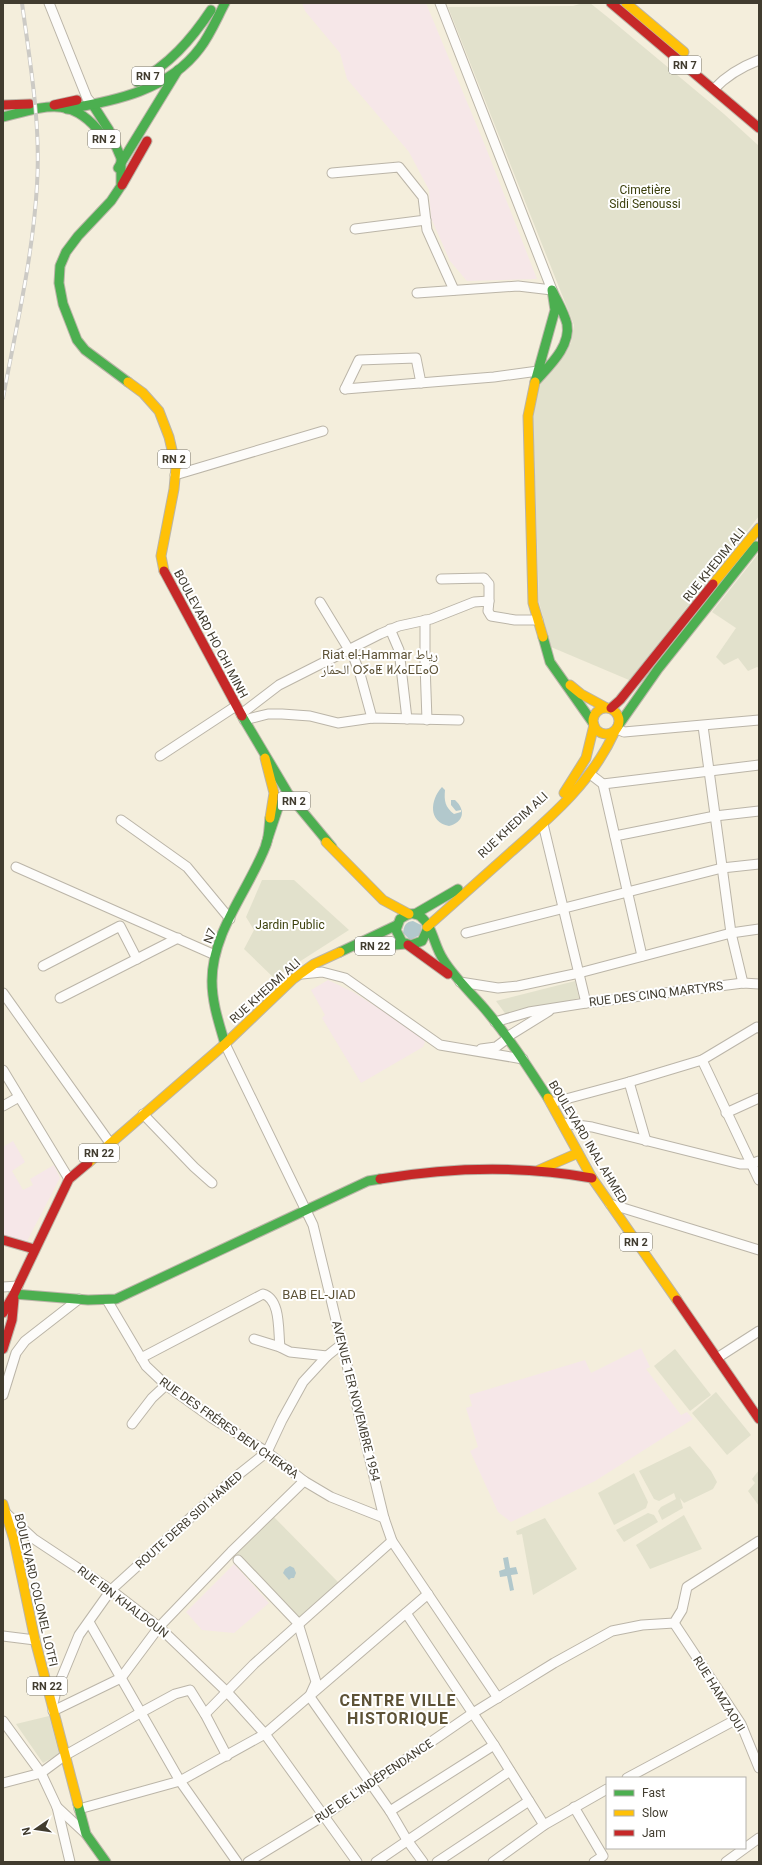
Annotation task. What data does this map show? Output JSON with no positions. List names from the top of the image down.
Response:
{
  "streets": {
    "main road": [
      "RN 7",
      "RN 2",
      "RUE KHEDIM ALI",
      "BOULEVARD HO CHI MINH",
      "N7",
      "RN 22",
      "RUE KHEDMI ALI",
      "BOULEVARD INAL AHMED",
      "BOULEVARD COLONEL LOTFI"
    ],
    "street": [
      "RUE DES CINQ MARTYRS",
      "AVENUE 1ER NOVEMBRE 1954",
      "RUE DES FRÉRES BEN CHEKRA",
      "ROUTE DERB SIDI HAMED",
      "RUE IBN KHALDOUN",
      "RUE HAMZAOUI",
      "RUE DE L'INDÉPENDANCE"
    ]
  },
  "crossings": [
    ["RN 7", "RN 2"],
    ["RN 2", "RUE KHEDIM ALI"],
    ["RN 2", "BOULEVARD HO CHI MINH"],
    ["RN 2", "RUE KHEDMI ALI"],
    ["RN 2", "BOULEVARD INAL AHMED"],
    ["RUE KHEDIM ALI", "RUE KHEDMI ALI"],
    ["N7", "RN 22"],
    ["N7", "RUE KHEDMI ALI"],
    ["N7", "AVENUE 1ER NOVEMBRE 1954"],
    ["RN 22", "RUE KHEDMI ALI"],
    ["RN 22", "AVENUE 1ER NOVEMBRE 1954"],
    ["RUE KHEDMI ALI", "AVENUE 1ER NOVEMBRE 1954"],
    ["AVENUE 1ER NOVEMBRE 1954", "RUE DES FRÉRES BEN CHEKRA"],
    ["AVENUE 1ER NOVEMBRE 1954", "ROUTE DERB SIDI HAMED"],
    ["AVENUE 1ER NOVEMBRE 1954", "RUE DE L'INDÉPENDANCE"],
    ["RUE DES FRÉRES BEN CHEKRA", "ROUTE DERB SIDI HAMED"],
    ["ROUTE DERB SIDI HAMED", "BOULEVARD COLONEL LOTFI"],
    ["ROUTE DERB SIDI HAMED", "RUE IBN KHALDOUN"],
    ["BOULEVARD COLONEL LOTFI", "RUE IBN KHALDOUN"],
    ["RUE IBN KHALDOUN", "RUE DE L'INDÉPENDANCE"],
    ["RUE HAMZAOUI", "RUE DE L'INDÉPENDANCE"]
  ],
  "districts": ["Riat el-Hammar رياط الحمّار ⵔⵢⴰⵟ ⵍⵃⴰⵎⵎⴰⵔ", "BAB EL-JIAD", "CENTRE VILLE HISTORIQUE"],
  "parks": ["Cimetière Sidi Senoussi", "Jardin Public"],
  "legend": ["Fast", "Slow", "Jam"],
  "north": "left"
}
